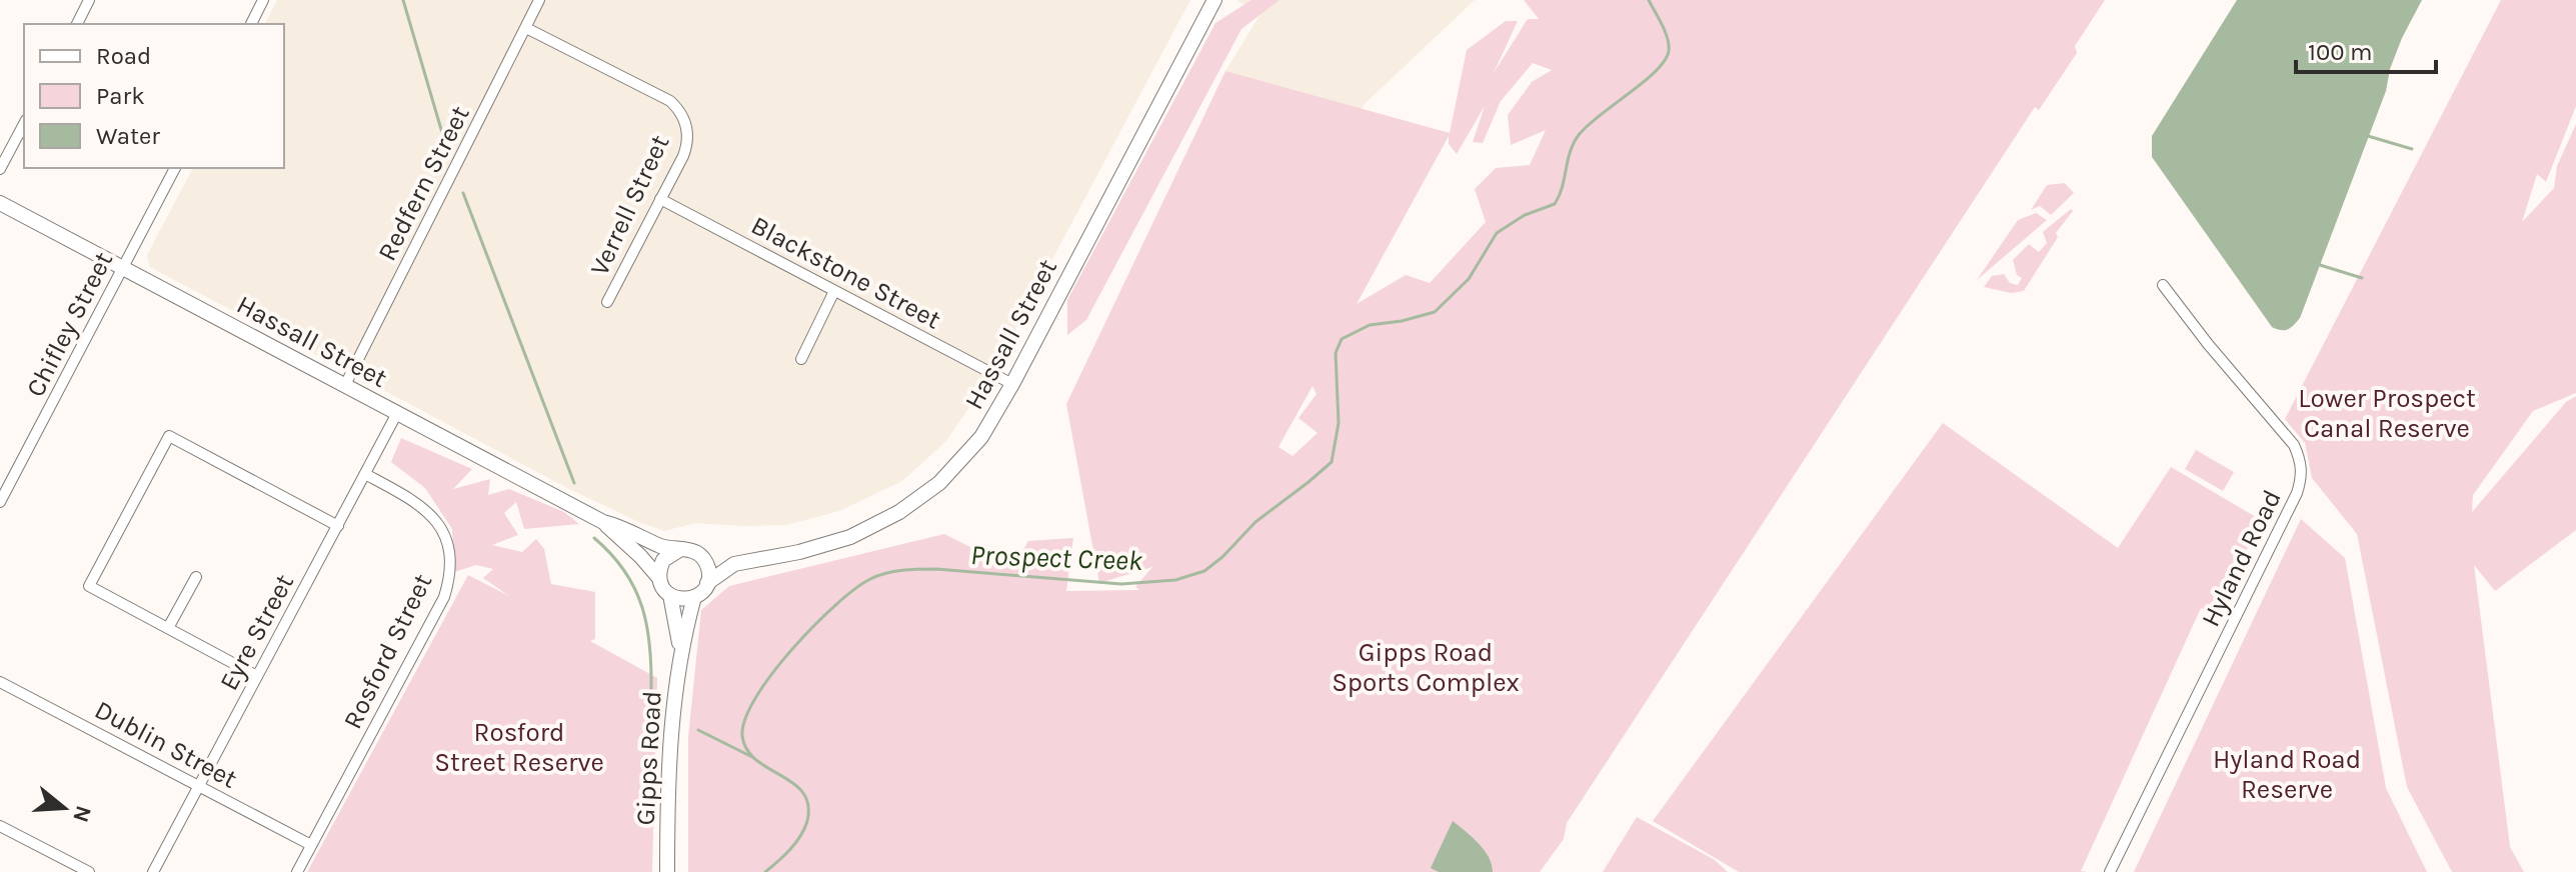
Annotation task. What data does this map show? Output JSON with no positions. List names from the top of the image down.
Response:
{
  "streets": {
    "main road": ["Hassall Street", "Gipps Road"],
    "street": [
      "Redfern Street",
      "Verrell Street",
      "Blackstone Street",
      "Chifley Street",
      "Hyland Road",
      "Eyre Street",
      "Rosford Street",
      "Dublin Street"
    ]
  },
  "crossings": [
    ["Redfern Street", "Verrell Street"],
    ["Redfern Street", "Hassall Street"],
    ["Verrell Street", "Blackstone Street"],
    ["Blackstone Street", "Hassall Street"],
    ["Chifley Street", "Hassall Street"],
    ["Hassall Street", "Eyre Street"],
    ["Hassall Street", "Gipps Road"],
    ["Eyre Street", "Rosford Street"],
    ["Eyre Street", "Dublin Street"],
    ["Rosford Street", "Dublin Street"]
  ],
  "water": ["Prospect Creek"],
  "parks": [
    "Lower Prospect Canal Reserve",
    "Gipps Road Sports Complex",
    "Rosford Street Reserve",
    "Hyland Road Reserve"
  ],
  "legend": ["Road", "Park", "Water"],
  "scale_bar": "100 m",
  "north": "right"
}
